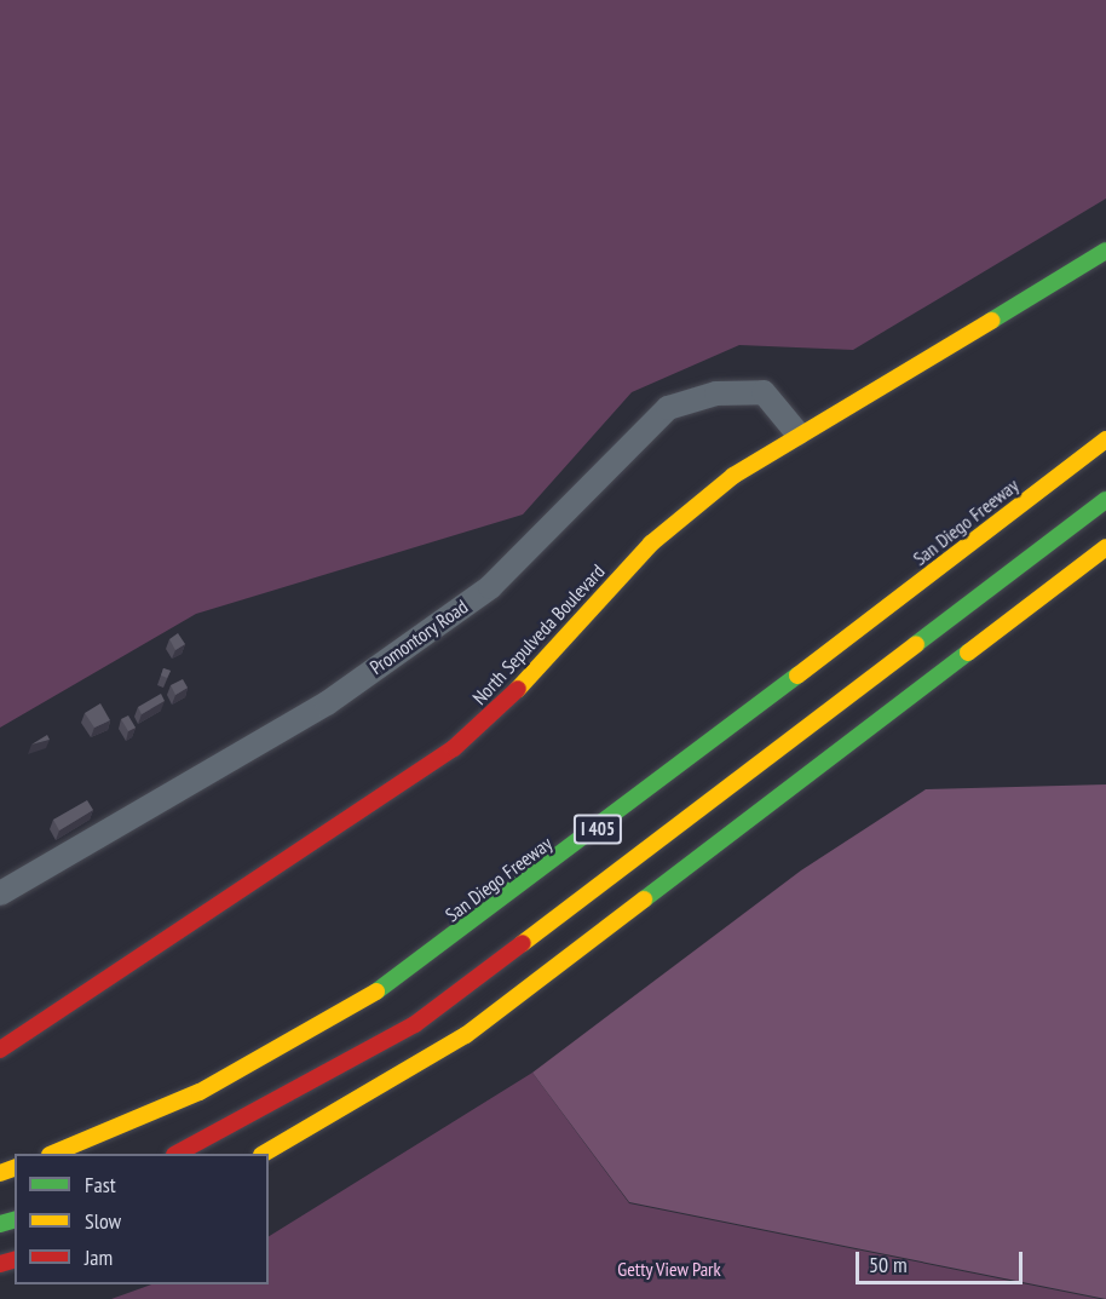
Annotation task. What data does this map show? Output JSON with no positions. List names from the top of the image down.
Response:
{
  "streets": {
    "main road": ["San Diego Freeway", "North Sepulveda Boulevard", "I 405"],
    "street": ["Promontory Road"]
  },
  "crossings": [
    ["North Sepulveda Boulevard", "Promontory Road"]
  ],
  "parks": ["Getty View Park"],
  "legend": ["Fast", "Slow", "Jam"],
  "scale_bar": "50 m"
}
